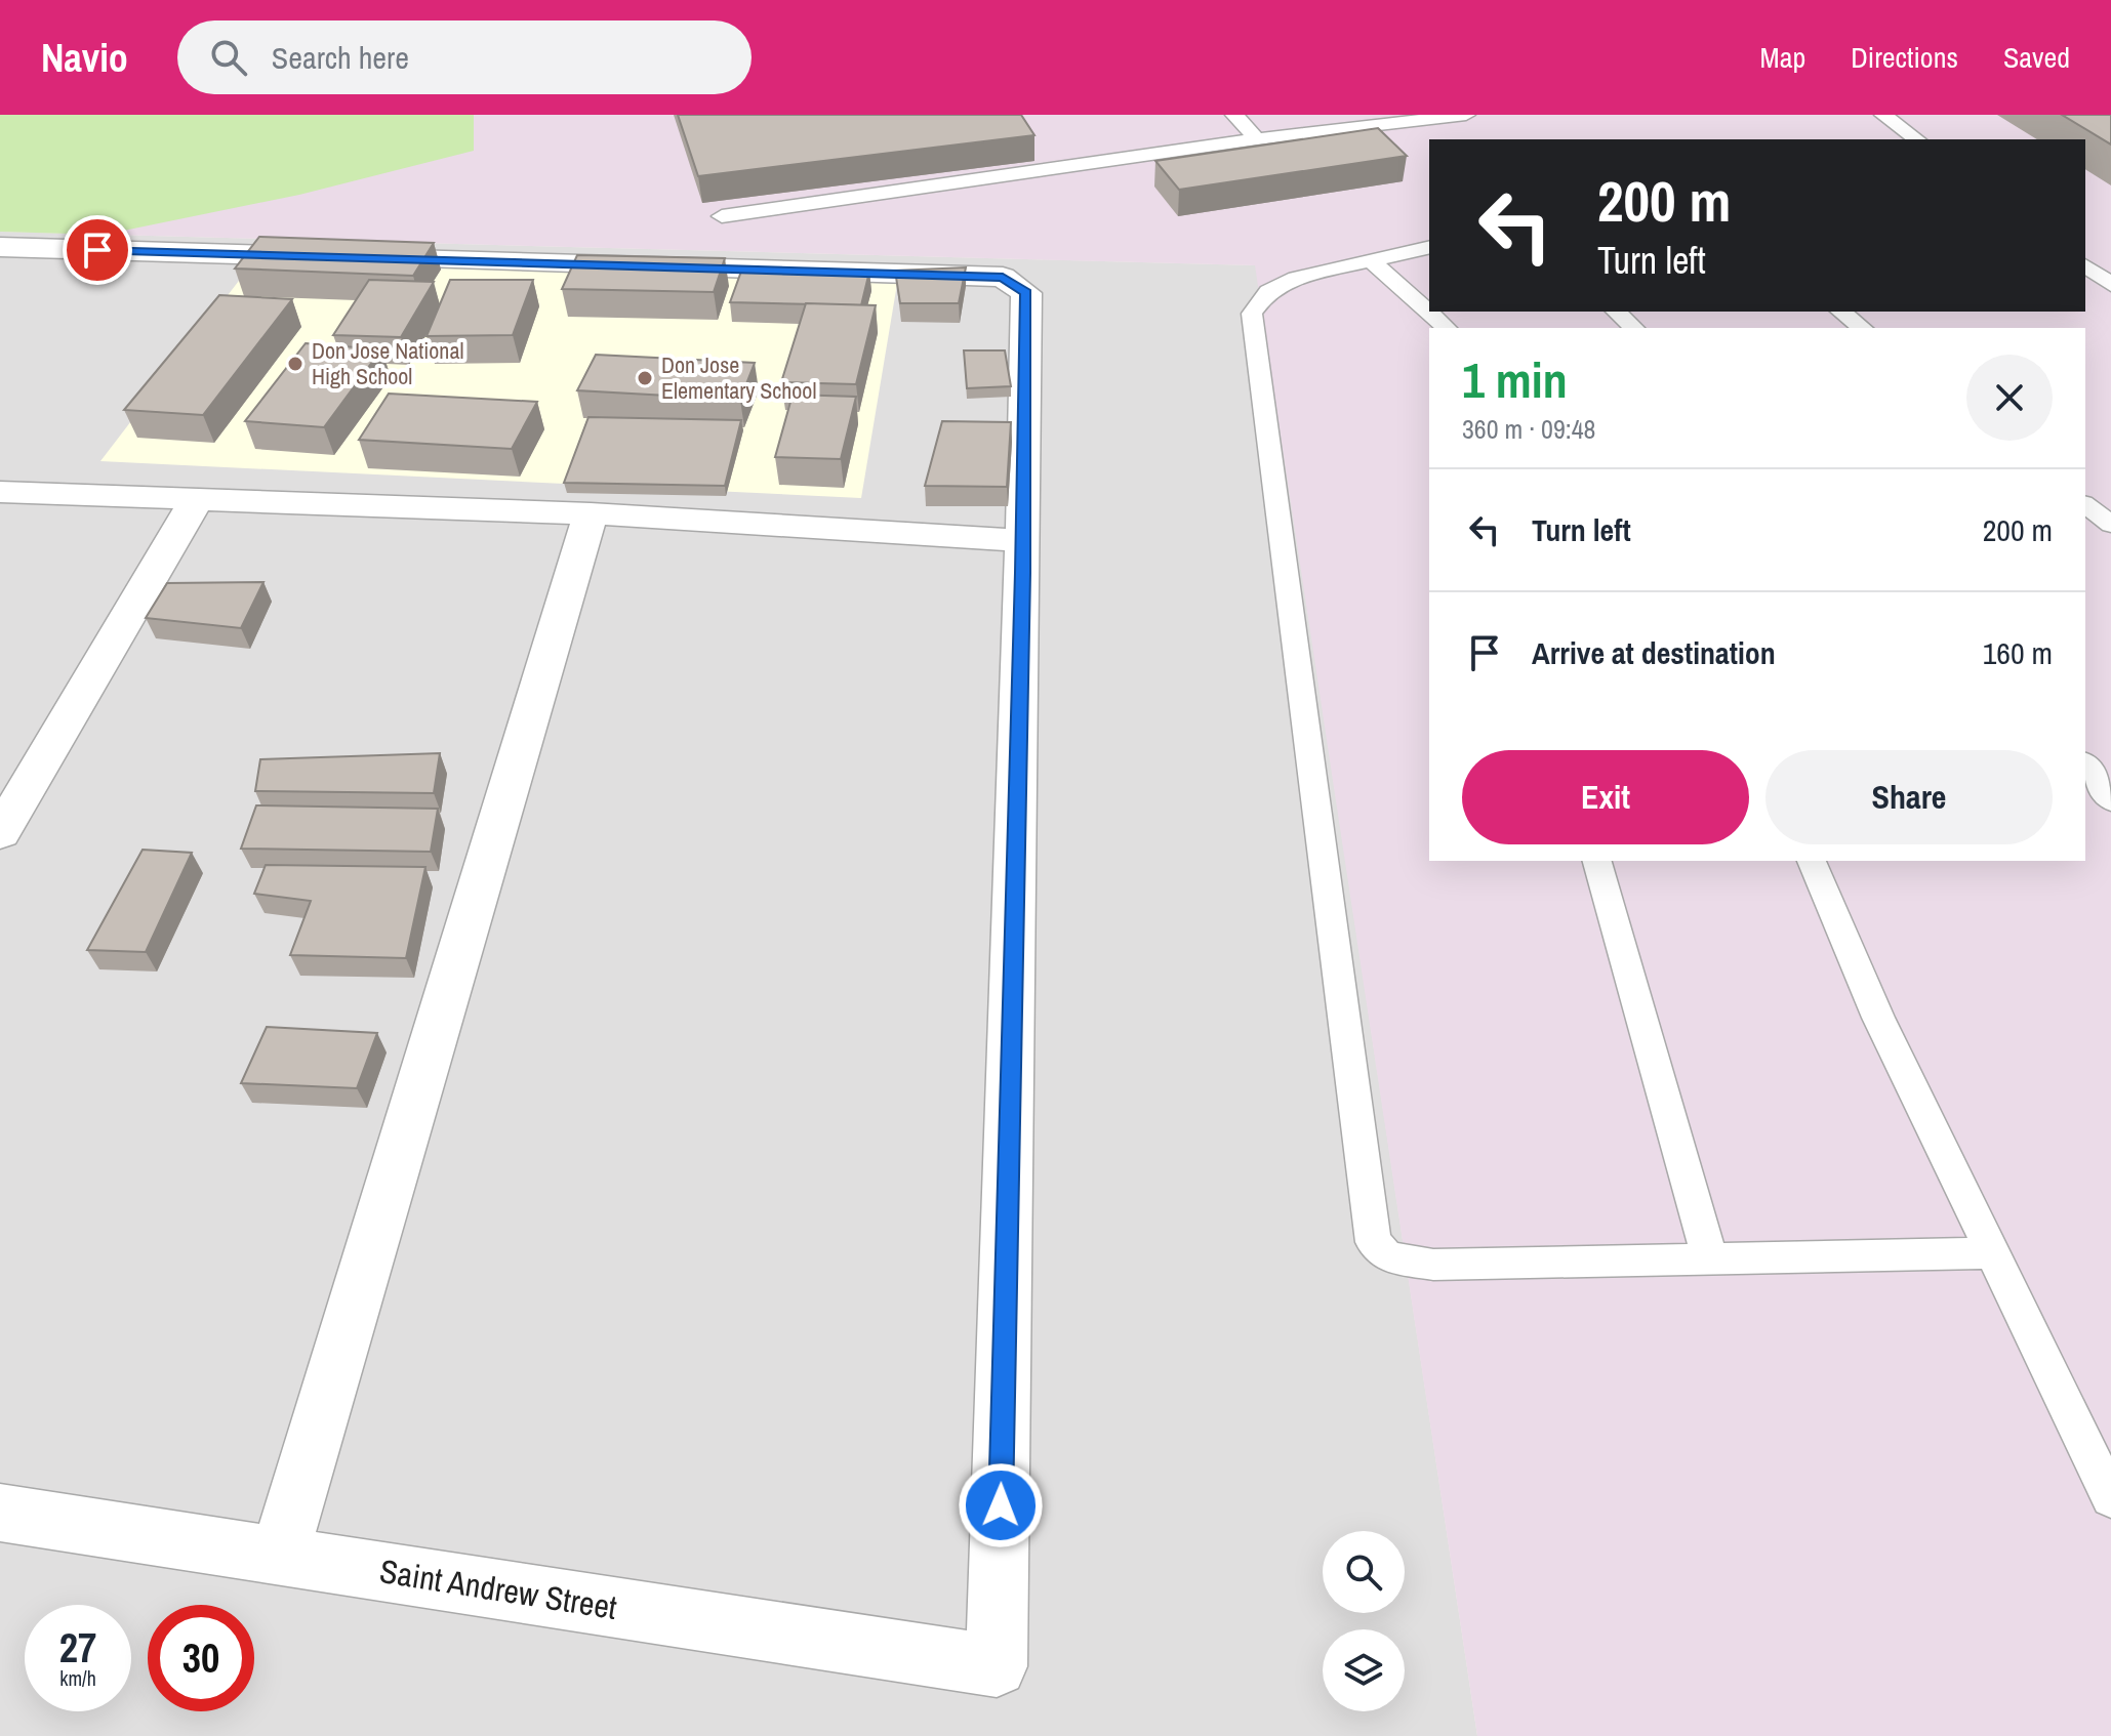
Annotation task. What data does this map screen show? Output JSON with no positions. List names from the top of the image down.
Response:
{
  "streets": {
    "street": ["Saint Andrew Street"]
  },
  "places": ["Don Jose National High School", "Don Jose Elementary School"],
  "page": {
    "header": "Navio",
    "search": "Search here",
    "nav": ["Map", "Directions", "Saved"],
    "turn": ["200 m", "Turn left"],
    "heading": ["1 min", "360 m · 09:48"],
    "list": [
      {
        "name": "Turn left",
        "value": "200 m"
      },
      {
        "name": "Arrive at destination",
        "value": "160 m"
      }
    ],
    "buttons": ["Exit", "Share"],
    "speed": "27 km/h",
    "limit": "30"
  }
}
